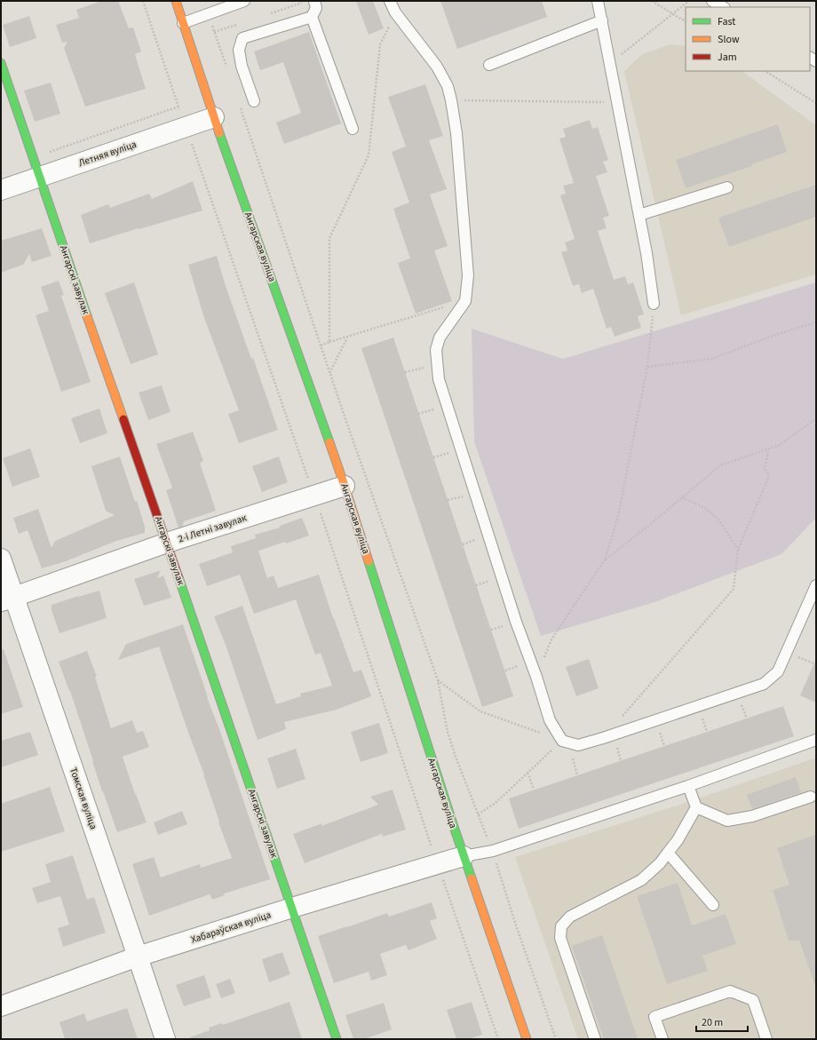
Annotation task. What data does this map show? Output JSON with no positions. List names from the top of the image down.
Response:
{
  "streets": {
    "main road": ["Ангарская вуліца", "Ангарскі завулак"],
    "street": [
      "Летняя вуліца",
      "2-і Летні завулак",
      "Томская вуліца",
      "Хабараўская вуліца"
    ]
  },
  "crossings": [
    ["Летняя вуліца", "Ангарская вуліца"],
    ["Летняя вуліца", "Ангарскі завулак"],
    ["Ангарская вуліца", "2-і Летні завулак"],
    ["Ангарская вуліца", "Хабараўская вуліца"],
    ["Ангарскі завулак", "2-і Летні завулак"],
    ["Ангарскі завулак", "Хабараўская вуліца"],
    ["2-і Летні завулак", "Томская вуліца"],
    ["Томская вуліца", "Хабараўская вуліца"]
  ],
  "legend": ["Fast", "Slow", "Jam"],
  "scale_bar": "20 m"
}
